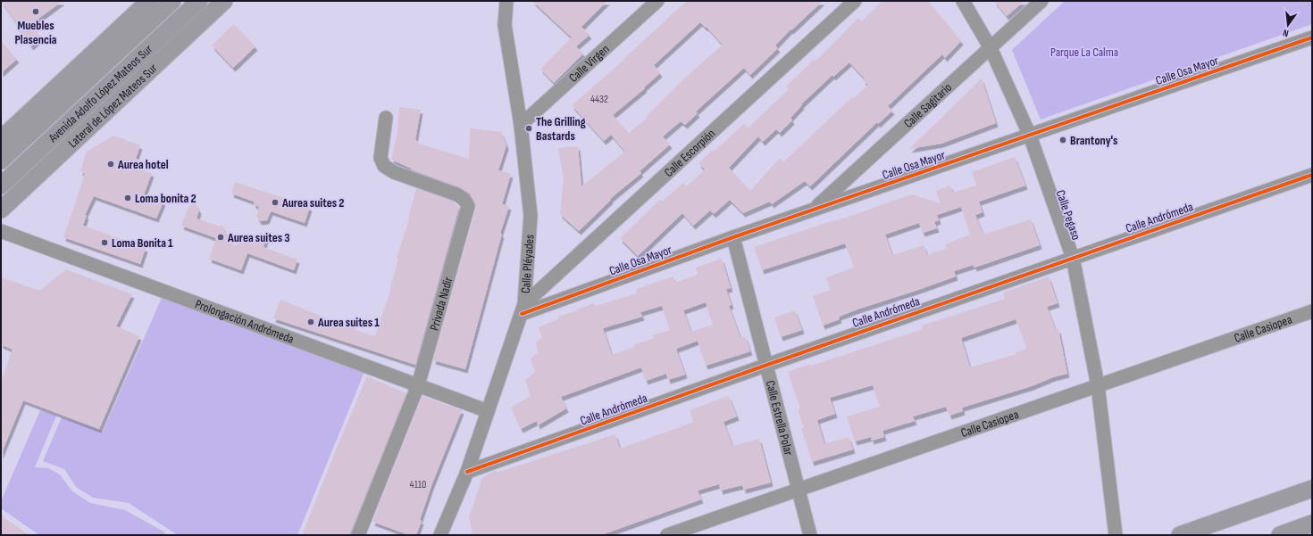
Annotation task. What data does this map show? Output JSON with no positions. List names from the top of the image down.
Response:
{
  "streets": {
    "main road": ["Avenida Adolfo López Mateos Sur", "Lateral de López Mateos Sur"],
    "street": [
      "Calle Virgen",
      "Calle Osa Mayor",
      "Calle Sagitario",
      "Calle Escorpión",
      "Calle Pegaso",
      "Calle Andrómeda",
      "Calle Pléyades",
      "Privada Nadir",
      "Prolongación Andrómeda",
      "Calle Casiopea",
      "Calle Estrella Polar"
    ]
  },
  "crossings": [
    ["Calle Virgen", "Calle Pléyades"],
    ["Calle Osa Mayor", "Calle Sagitario"],
    ["Calle Osa Mayor", "Calle Escorpión"],
    ["Calle Osa Mayor", "Calle Pegaso"],
    ["Calle Osa Mayor", "Calle Pléyades"],
    ["Calle Osa Mayor", "Calle Estrella Polar"],
    ["Calle Sagitario", "Calle Pegaso"],
    ["Calle Escorpión", "Calle Pléyades"],
    ["Calle Pegaso", "Calle Andrómeda"],
    ["Calle Pegaso", "Calle Casiopea"],
    ["Calle Andrómeda", "Calle Pléyades"],
    ["Calle Andrómeda", "Calle Estrella Polar"],
    ["Calle Pléyades", "Prolongación Andrómeda"],
    ["Privada Nadir", "Prolongación Andrómeda"],
    ["Calle Casiopea", "Calle Estrella Polar"]
  ],
  "parks": ["Parque La Calma"],
  "places": [
    "Muebles Plasencia",
    "The Grilling Bastards",
    "Brantony's",
    "Aurea hotel",
    "Loma bonita 2",
    "Aurea suites 2",
    "Aurea suites 3",
    "Loma Bonita 1",
    "Aurea suites 1"
  ],
  "house_numbers": ["4432", "4110"],
  "north": "bottom"
}
